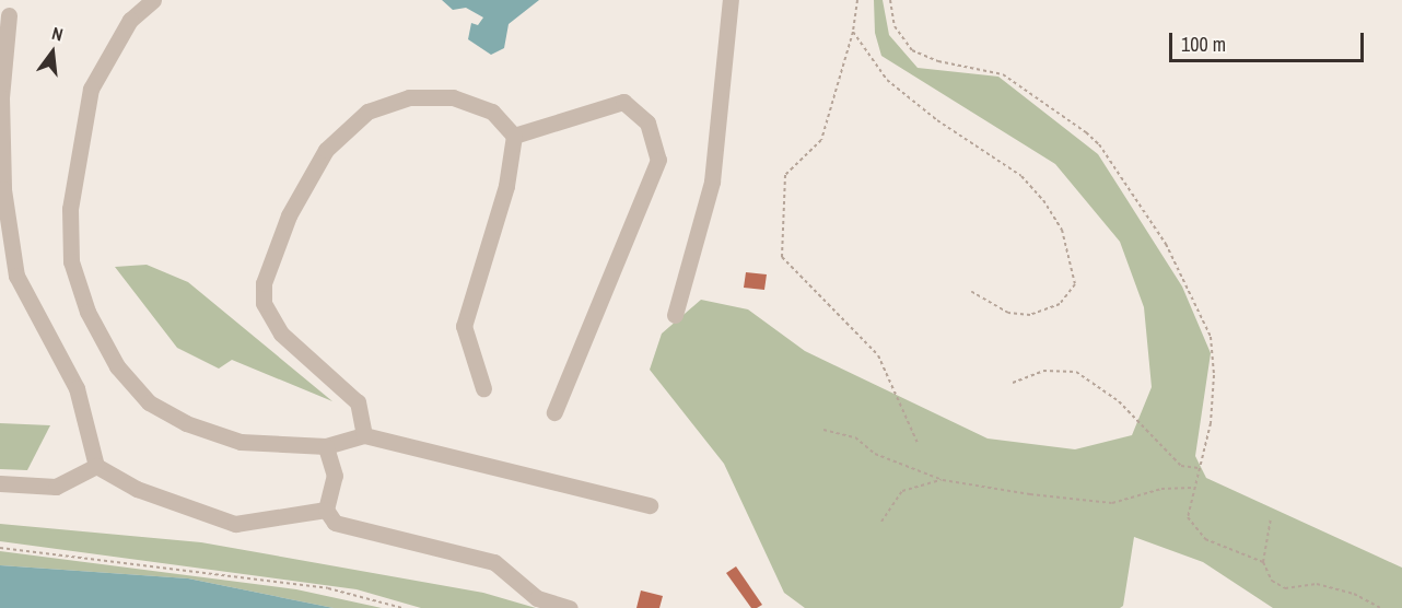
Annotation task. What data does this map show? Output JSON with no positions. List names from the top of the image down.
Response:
{
  "scale_bar": "100 m",
  "north": "top"
}
